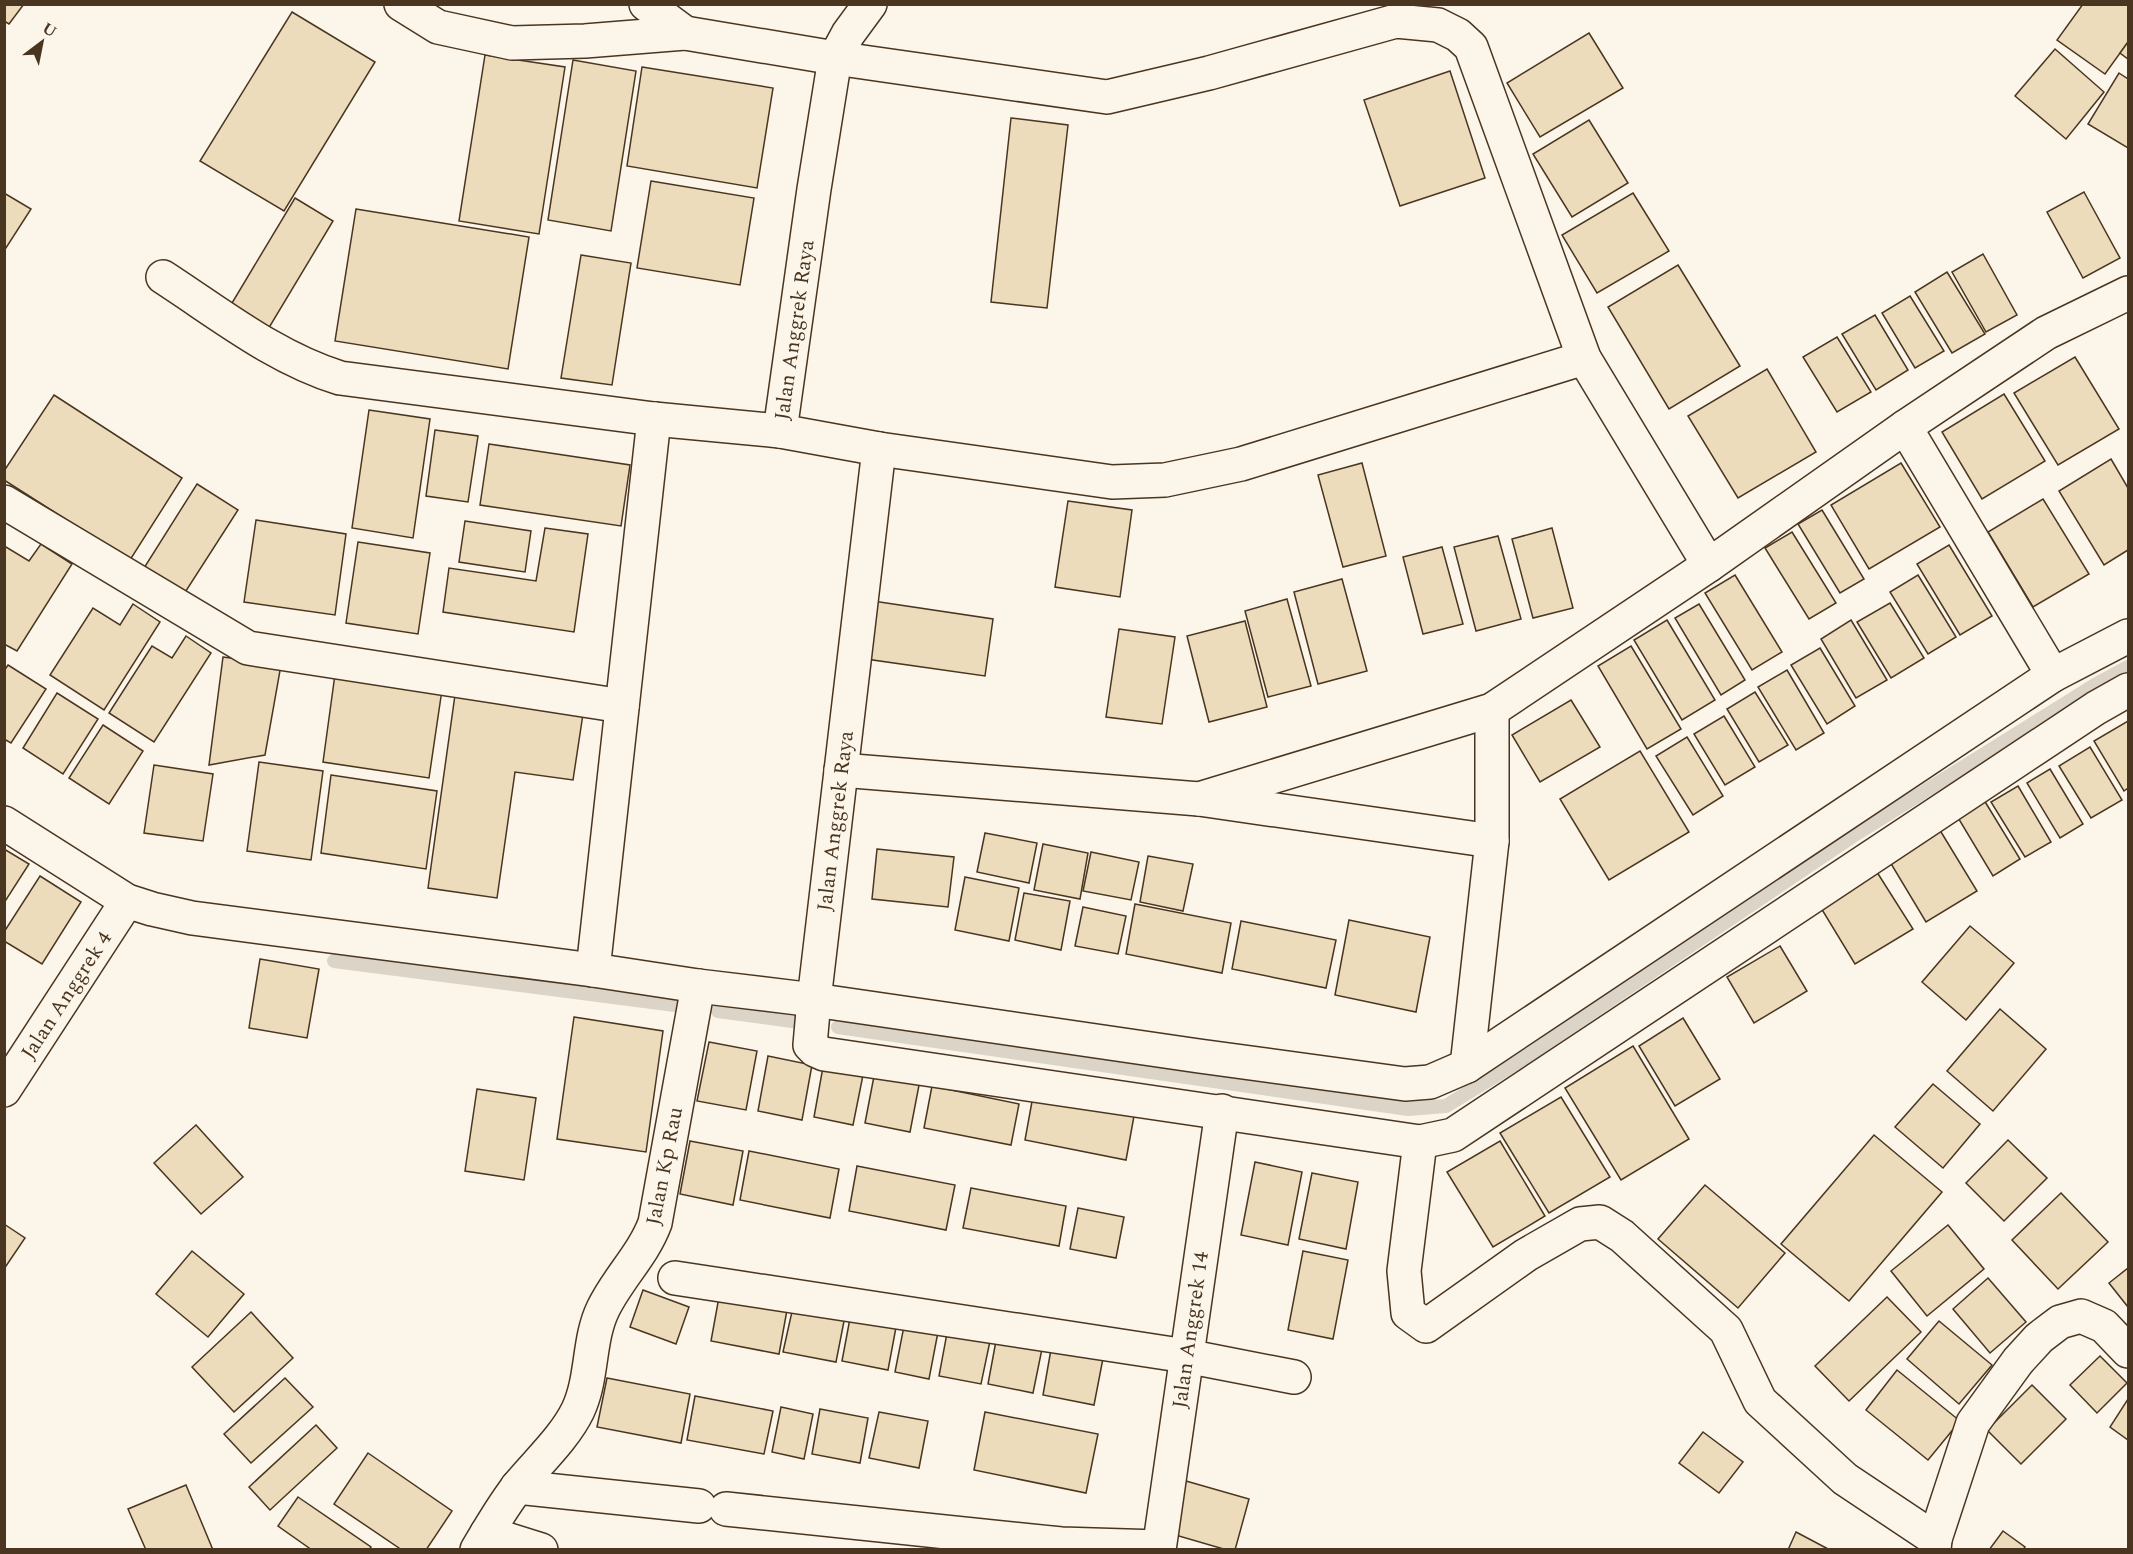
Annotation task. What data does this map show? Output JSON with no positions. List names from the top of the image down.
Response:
{
  "streets": {
    "street": [
      "Jalan Anggrek Raya",
      "Jalan Anggrek 4",
      "Jalan Kp Rau",
      "Jalan Anggrek 14"
    ]
  },
  "crossings": [
    ["Jalan Anggrek Raya", "Jalan Anggrek 14"]
  ],
  "north": "top right"
}
